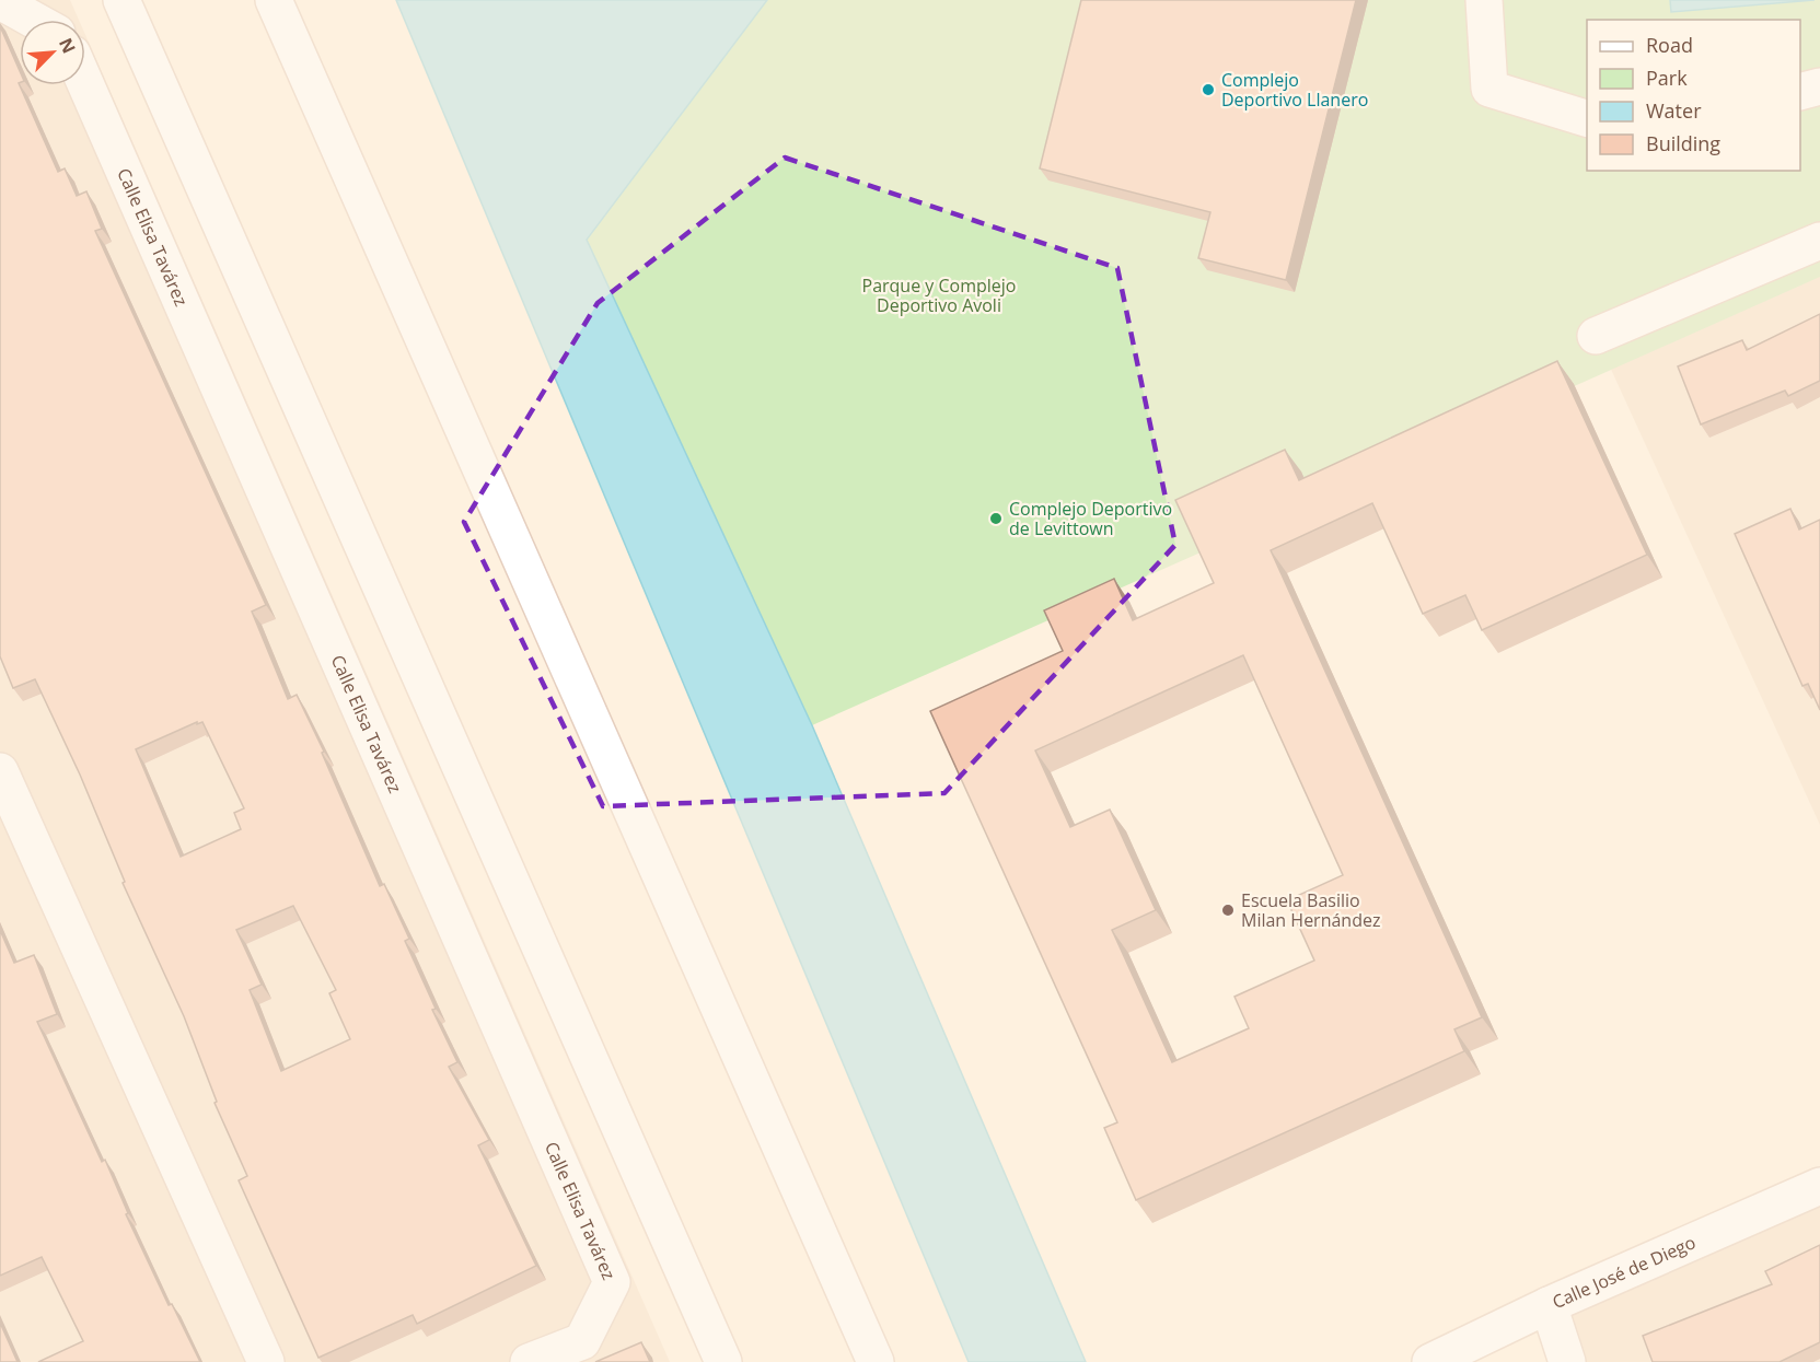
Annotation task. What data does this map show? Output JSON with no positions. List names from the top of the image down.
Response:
{
  "streets": {
    "street": ["Calle Elisa Tavárez", "Calle José de Diego"]
  },
  "parks": ["Parque y Complejo Deportivo Avoli"],
  "places": ["Complejo Deportivo Llanero", "Complejo Deportivo de Levittown", "Escuela Basilio Milan Hernández"],
  "legend": [
    "Road",
    "Park",
    "Water",
    "Building"
  ],
  "north": "top right"
}
